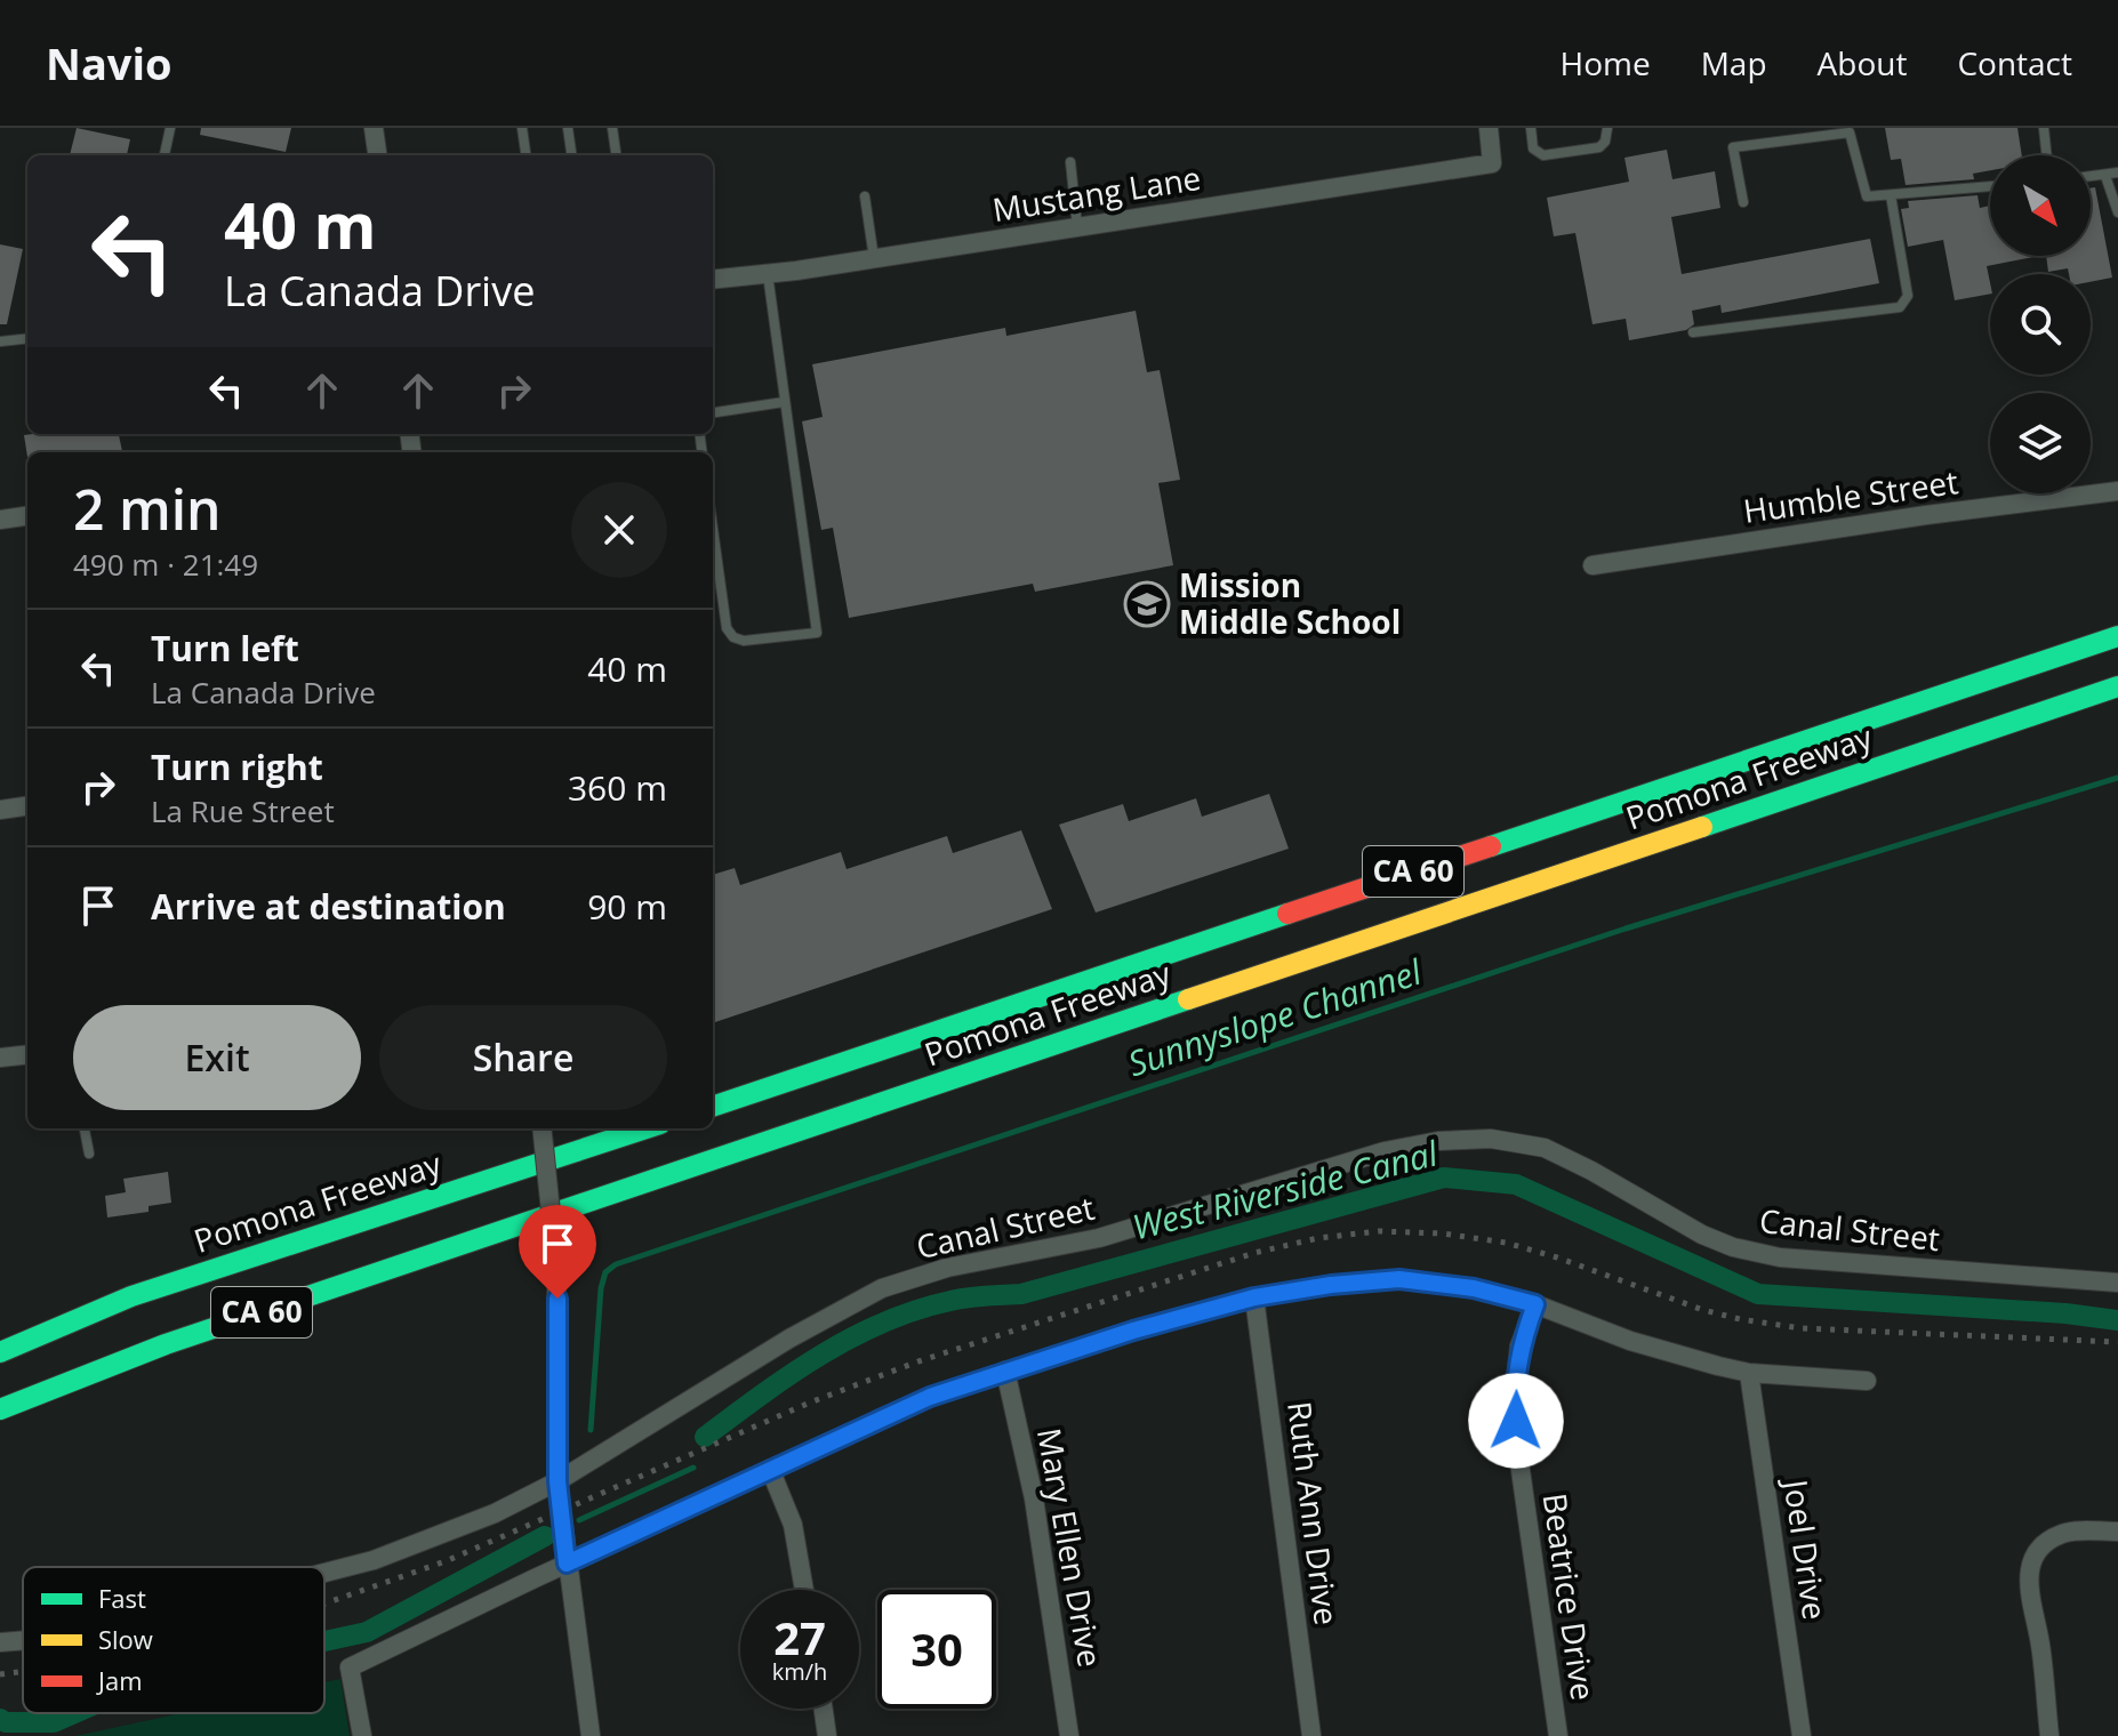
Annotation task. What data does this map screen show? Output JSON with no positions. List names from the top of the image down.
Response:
{
  "streets": {
    "highway": ["Pomona Freeway", "CA 60"],
    "street": [
      "Mustang Lane",
      "Humble Street",
      "Canal Street",
      "Ruth Ann Drive",
      "Mary Ellen Drive",
      "Joel Drive",
      "Beatrice Drive"
    ]
  },
  "water": ["Sunnyslope Channel", "West Riverside Canal"],
  "places": {
    "school or university": ["Mission Middle School"]
  },
  "legend": ["Fast", "Slow", "Jam"],
  "north": "bottom right",
  "page": {
    "header": "Navio",
    "nav": [
      "Home",
      "Map",
      "About",
      "Contact"
    ],
    "turn": ["40 m", "La Canada Drive"],
    "heading": ["2 min", "490 m · 21:49"],
    "list": [
      {
        "name": "Turn left",
        "note": "La Canada Drive",
        "value": "40 m"
      },
      {
        "name": "Turn right",
        "note": "La Rue Street",
        "value": "360 m"
      },
      {
        "name": "Arrive at destination",
        "value": "90 m"
      }
    ],
    "buttons": ["Exit", "Share"],
    "speed": "27 km/h",
    "limit": "30"
  }
}
